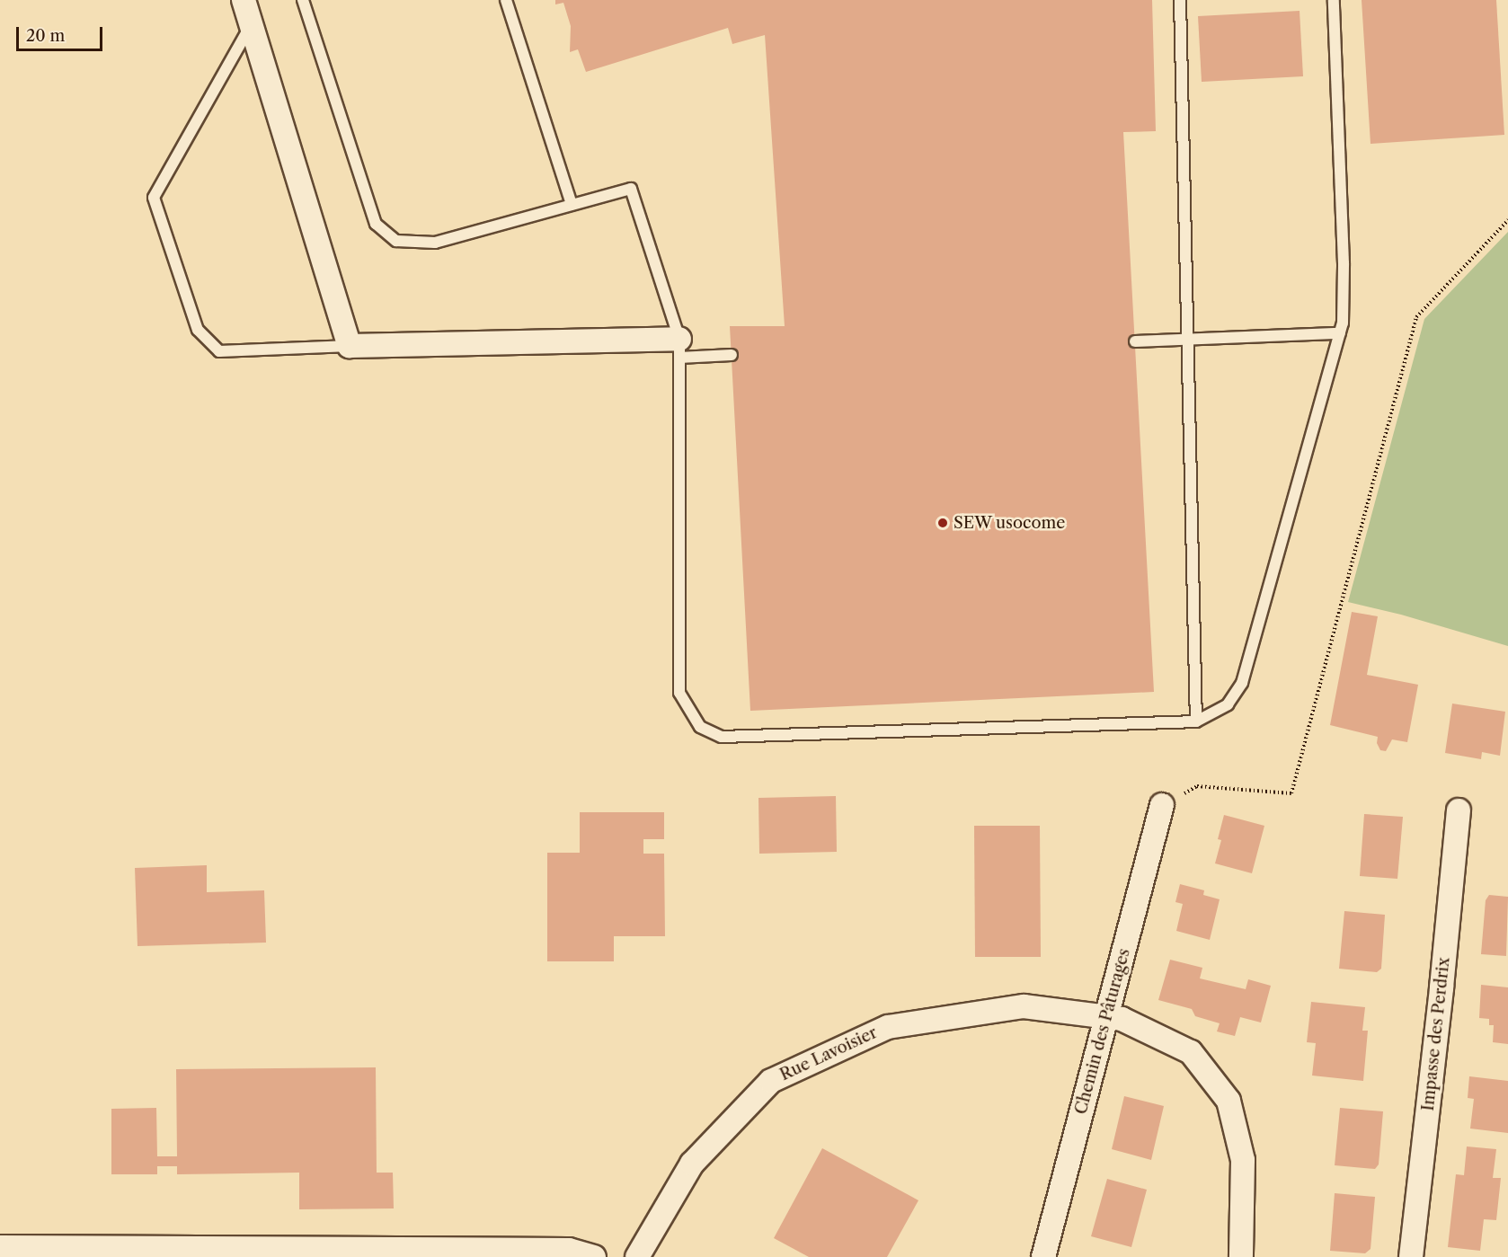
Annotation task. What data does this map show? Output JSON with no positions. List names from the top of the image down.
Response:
{
  "streets": {
    "street": ["Chemin des Pâturages", "Impasse des Perdrix", "Rue Lavoisier"]
  },
  "crossings": [
    ["Chemin des Pâturages", "Rue Lavoisier"]
  ],
  "places": ["SEW usocome"],
  "scale_bar": "20 m"
}
